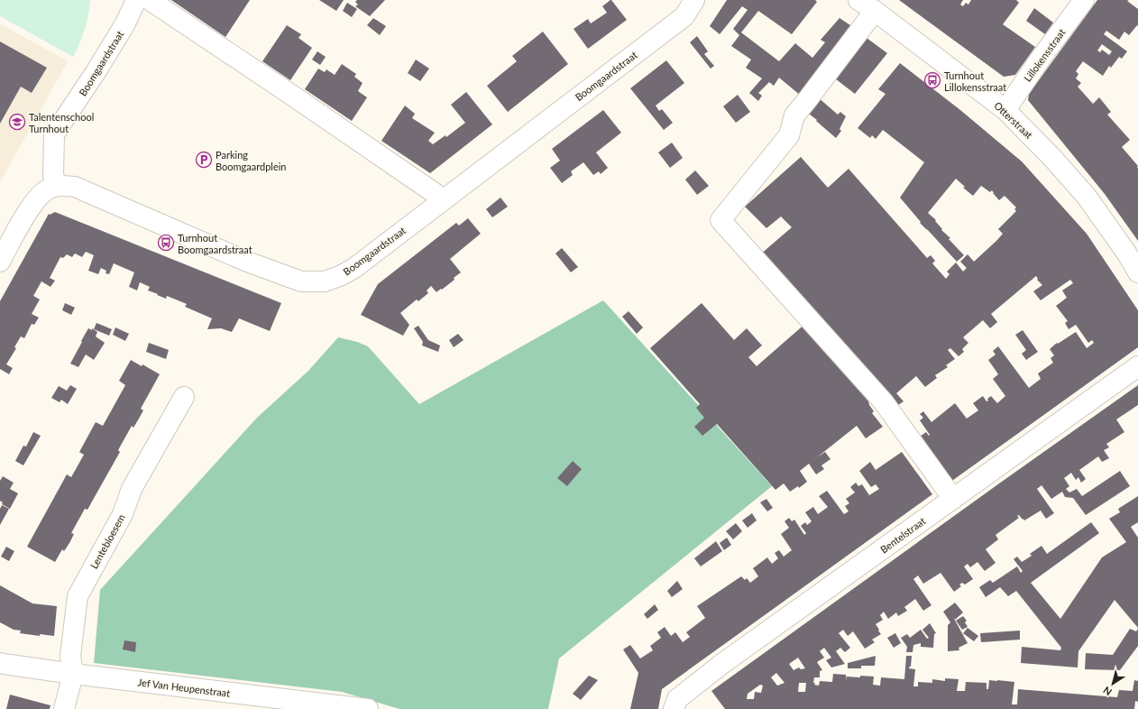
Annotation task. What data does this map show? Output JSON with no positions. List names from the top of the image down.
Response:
{
  "streets": {
    "street": [
      "Lillokensstraat",
      "Boomgaardstraat",
      "Otterstraat",
      "Bentelstraat",
      "Lentebloesem",
      "Jef Van Heupenstraat"
    ]
  },
  "crossings": [
    ["Lillokensstraat", "Otterstraat"],
    ["Lentebloesem", "Jef Van Heupenstraat"]
  ],
  "places": {
    "bus stop": ["Turnhout Lillokensstraat", "Turnhout Boomgaardstraat"],
    "school or university": ["Talentenschool Turnhout"],
    "parking": ["Parking Boomgaardplein"]
  },
  "north": "bottom left"
}
